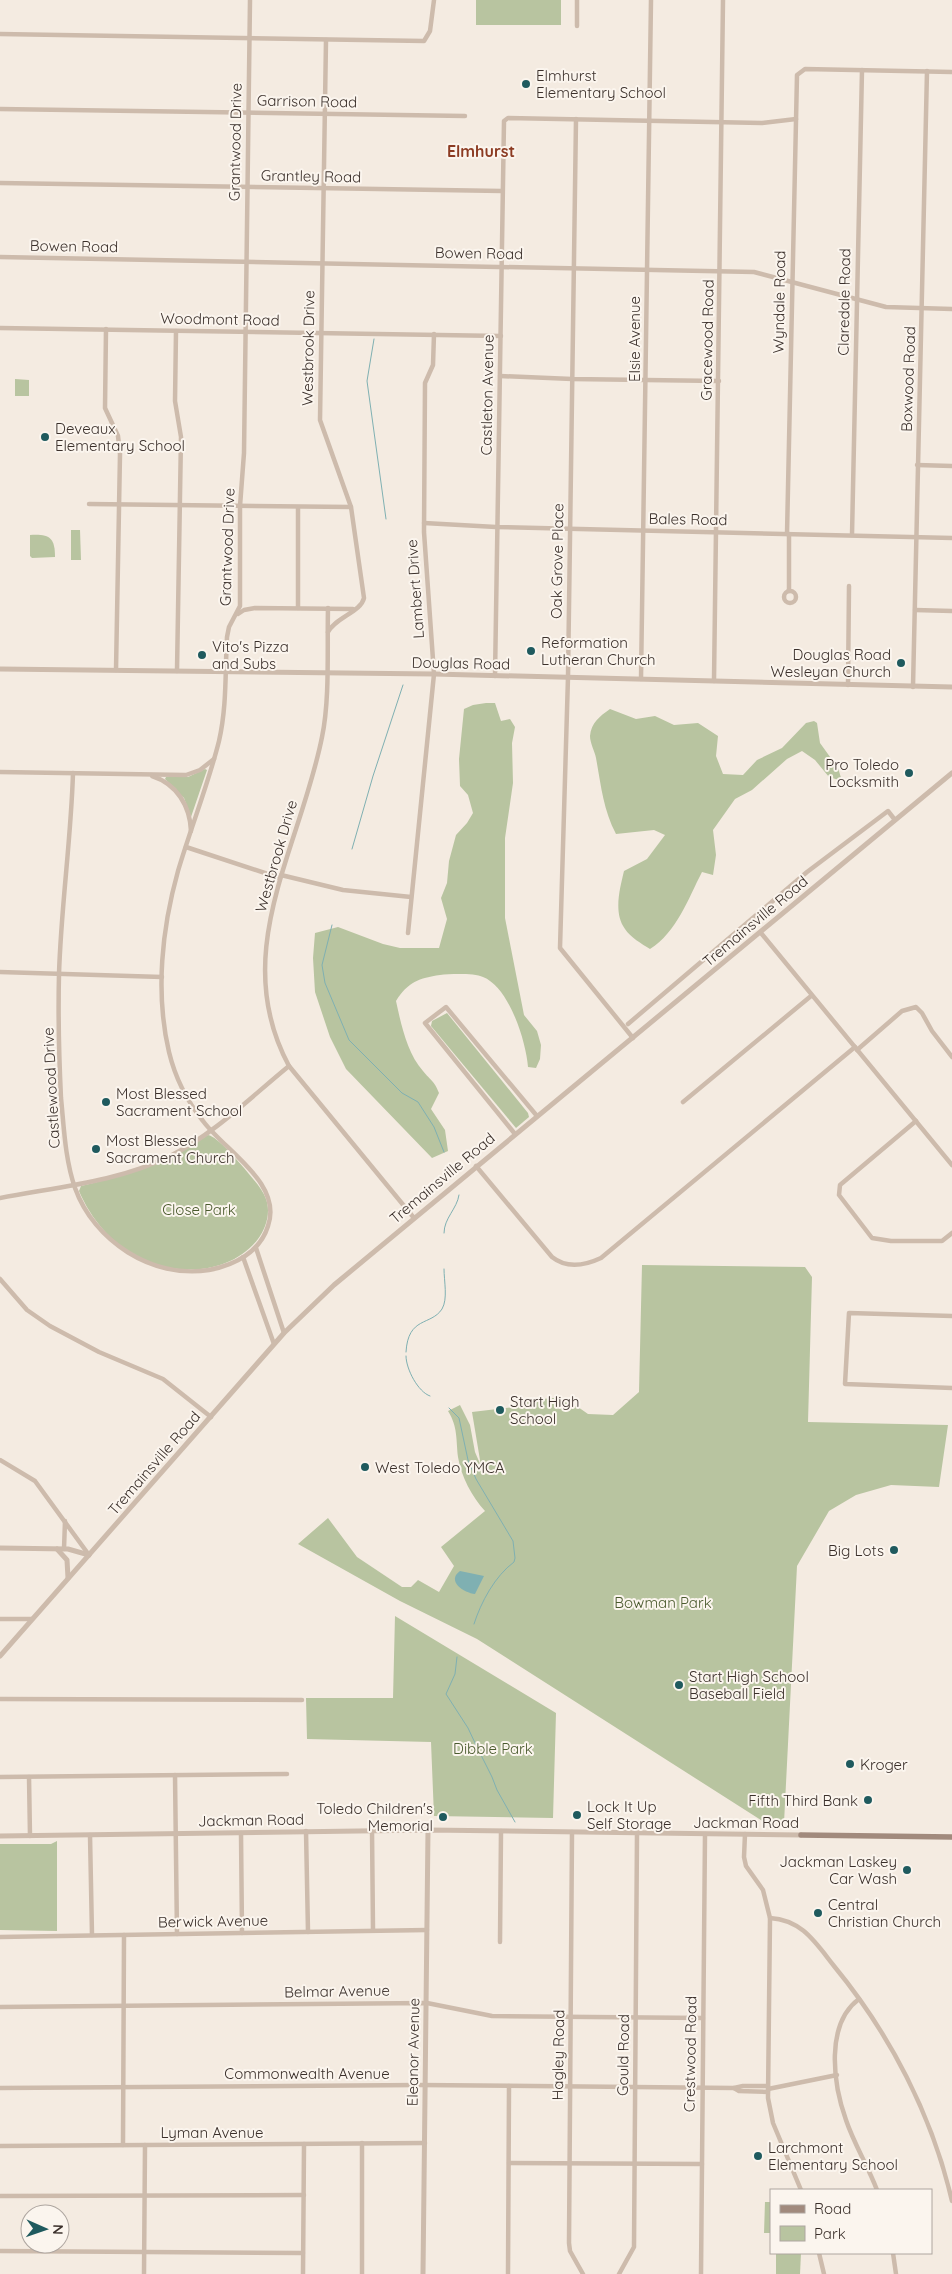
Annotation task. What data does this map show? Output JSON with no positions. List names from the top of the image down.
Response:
{
  "streets": {
    "main road": ["Jackman Road"],
    "street": [
      "Garrison Road",
      "Grantwood Drive",
      "Grantley Road",
      "Bowen Road",
      "Wyndale Road",
      "Claredale Road",
      "Woodmont Road",
      "Elsie Avenue",
      "Gracewood Road",
      "Westbrook Drive",
      "Boxwood Road",
      "Castleton Avenue",
      "Bales Road",
      "Oak Grove Place",
      "Lambert Drive",
      "Douglas Road",
      "Tremainsville Road",
      "Castlewood Drive",
      "Berwick Avenue",
      "Belmar Avenue",
      "Eleanor Avenue",
      "Crestwood Road",
      "Hagley Road",
      "Gould Road",
      "Commonwealth Avenue",
      "Lyman Avenue"
    ]
  },
  "crossings": [
    ["Garrison Road", "Grantwood Drive"],
    ["Garrison Road", "Westbrook Drive"],
    ["Grantwood Drive", "Grantley Road"],
    ["Grantwood Drive", "Bowen Road"],
    ["Grantwood Drive", "Woodmont Road"],
    ["Grantwood Drive", "Douglas Road"],
    ["Grantwood Drive", "Castlewood Drive"],
    ["Grantley Road", "Westbrook Drive"],
    ["Grantley Road", "Castleton Avenue"],
    ["Bowen Road", "Wyndale Road"],
    ["Bowen Road", "Claredale Road"],
    ["Bowen Road", "Elsie Avenue"],
    ["Bowen Road", "Gracewood Road"],
    ["Bowen Road", "Westbrook Drive"],
    ["Bowen Road", "Boxwood Road"],
    ["Bowen Road", "Castleton Avenue"],
    ["Bowen Road", "Oak Grove Place"],
    ["Wyndale Road", "Claredale Road"],
    ["Wyndale Road", "Bales Road"],
    ["Claredale Road", "Bales Road"],
    ["Woodmont Road", "Westbrook Drive"],
    ["Woodmont Road", "Castleton Avenue"],
    ["Woodmont Road", "Lambert Drive"],
    ["Elsie Avenue", "Bales Road"],
    ["Elsie Avenue", "Douglas Road"],
    ["Gracewood Road", "Bales Road"],
    ["Gracewood Road", "Douglas Road"],
    ["Westbrook Drive", "Douglas Road"],
    ["Westbrook Drive", "Tremainsville Road"],
    ["Boxwood Road", "Bales Road"],
    ["Boxwood Road", "Douglas Road"],
    ["Castleton Avenue", "Bales Road"],
    ["Castleton Avenue", "Oak Grove Place"],
    ["Castleton Avenue", "Douglas Road"],
    ["Bales Road", "Oak Grove Place"],
    ["Bales Road", "Lambert Drive"],
    ["Oak Grove Place", "Douglas Road"],
    ["Oak Grove Place", "Tremainsville Road"],
    ["Lambert Drive", "Douglas Road"],
    ["Jackman Road", "Eleanor Avenue"],
    ["Jackman Road", "Crestwood Road"],
    ["Jackman Road", "Hagley Road"],
    ["Jackman Road", "Gould Road"],
    ["Berwick Avenue", "Eleanor Avenue"],
    ["Belmar Avenue", "Eleanor Avenue"],
    ["Belmar Avenue", "Crestwood Road"],
    ["Belmar Avenue", "Hagley Road"],
    ["Belmar Avenue", "Gould Road"],
    ["Eleanor Avenue", "Commonwealth Avenue"],
    ["Eleanor Avenue", "Lyman Avenue"],
    ["Crestwood Road", "Commonwealth Avenue"],
    ["Hagley Road", "Commonwealth Avenue"],
    ["Gould Road", "Commonwealth Avenue"]
  ],
  "districts": ["Elmhurst"],
  "parks": ["Close Park", "Bowman Park", "Dibble Park"],
  "places": [
    "Elmhurst Elementary School",
    "Deveaux Elementary School",
    "Reformation Lutheran Church",
    "Vito's Pizza and Subs",
    "Douglas Road Wesleyan Church",
    "Pro Toledo Locksmith",
    "Most Blessed Sacrament School",
    "Most Blessed Sacrament Church",
    "Start High School",
    "West Toledo YMCA",
    "Big Lots",
    "Start High School Baseball Field",
    "Kroger",
    "Fifth Third Bank",
    "Lock It Up Self Storage",
    "Toledo Children's Memorial",
    "Jackman Laskey Car Wash",
    "Central Christian Church",
    "Larchmont Elementary School"
  ],
  "legend": ["Road", "Park"],
  "north": "right"
}
